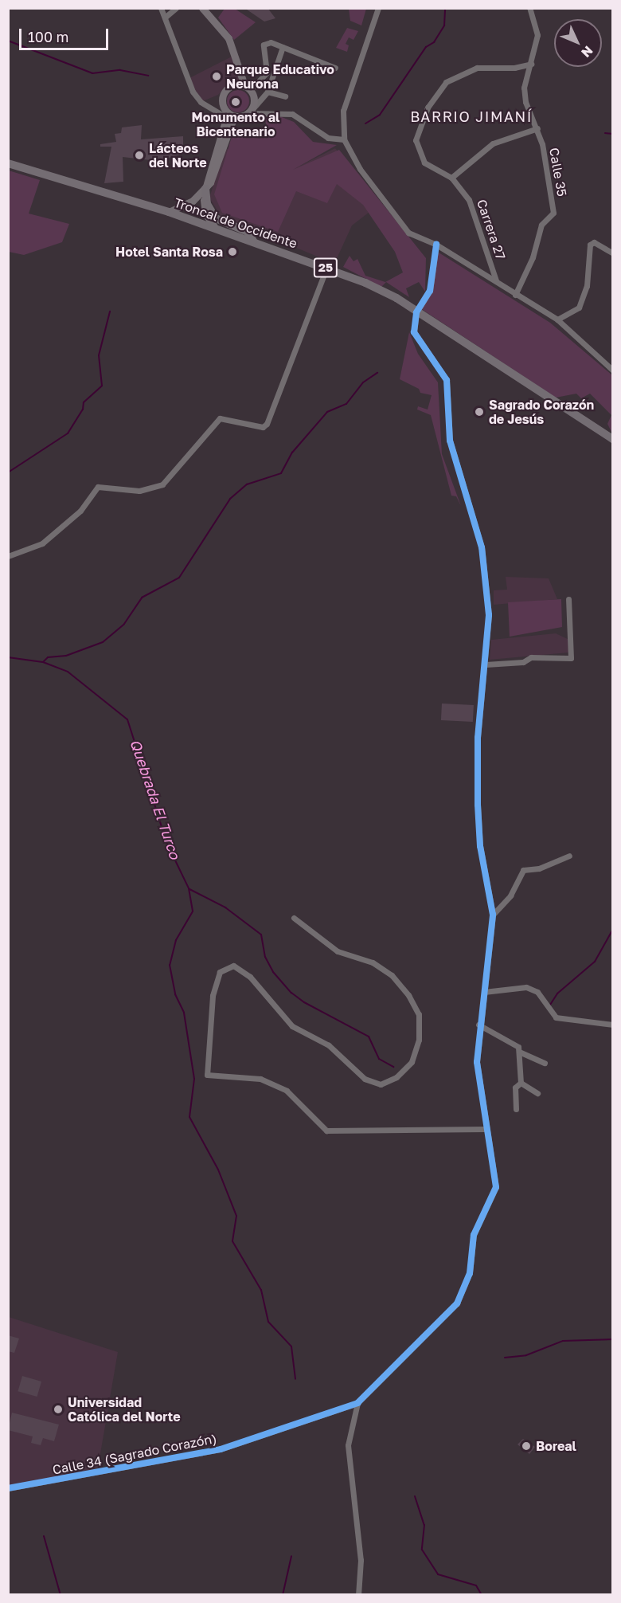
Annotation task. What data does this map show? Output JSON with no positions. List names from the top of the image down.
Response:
{
  "streets": {
    "main road": ["Troncal de Occidente", "25"],
    "street": ["Calle 35", "Carrera 27", "Calle 34 (Sagrado Corazón)"]
  },
  "crossings": [
    ["Calle 35", "Carrera 27"],
    ["Troncal de Occidente", "Calle 34 (Sagrado Corazón)"]
  ],
  "districts": ["BARRIO JIMANÍ"],
  "water": ["Quebrada El Turco"],
  "places": [
    "Parque Educativo Neurona",
    "Monumento al Bicentenario",
    "Lácteos del Norte",
    "Hotel Santa Rosa",
    "Sagrado Corazón de Jesús",
    "Universidad Católica del Norte",
    "Boreal"
  ],
  "scale_bar": "100 m",
  "north": "bottom right"
}
